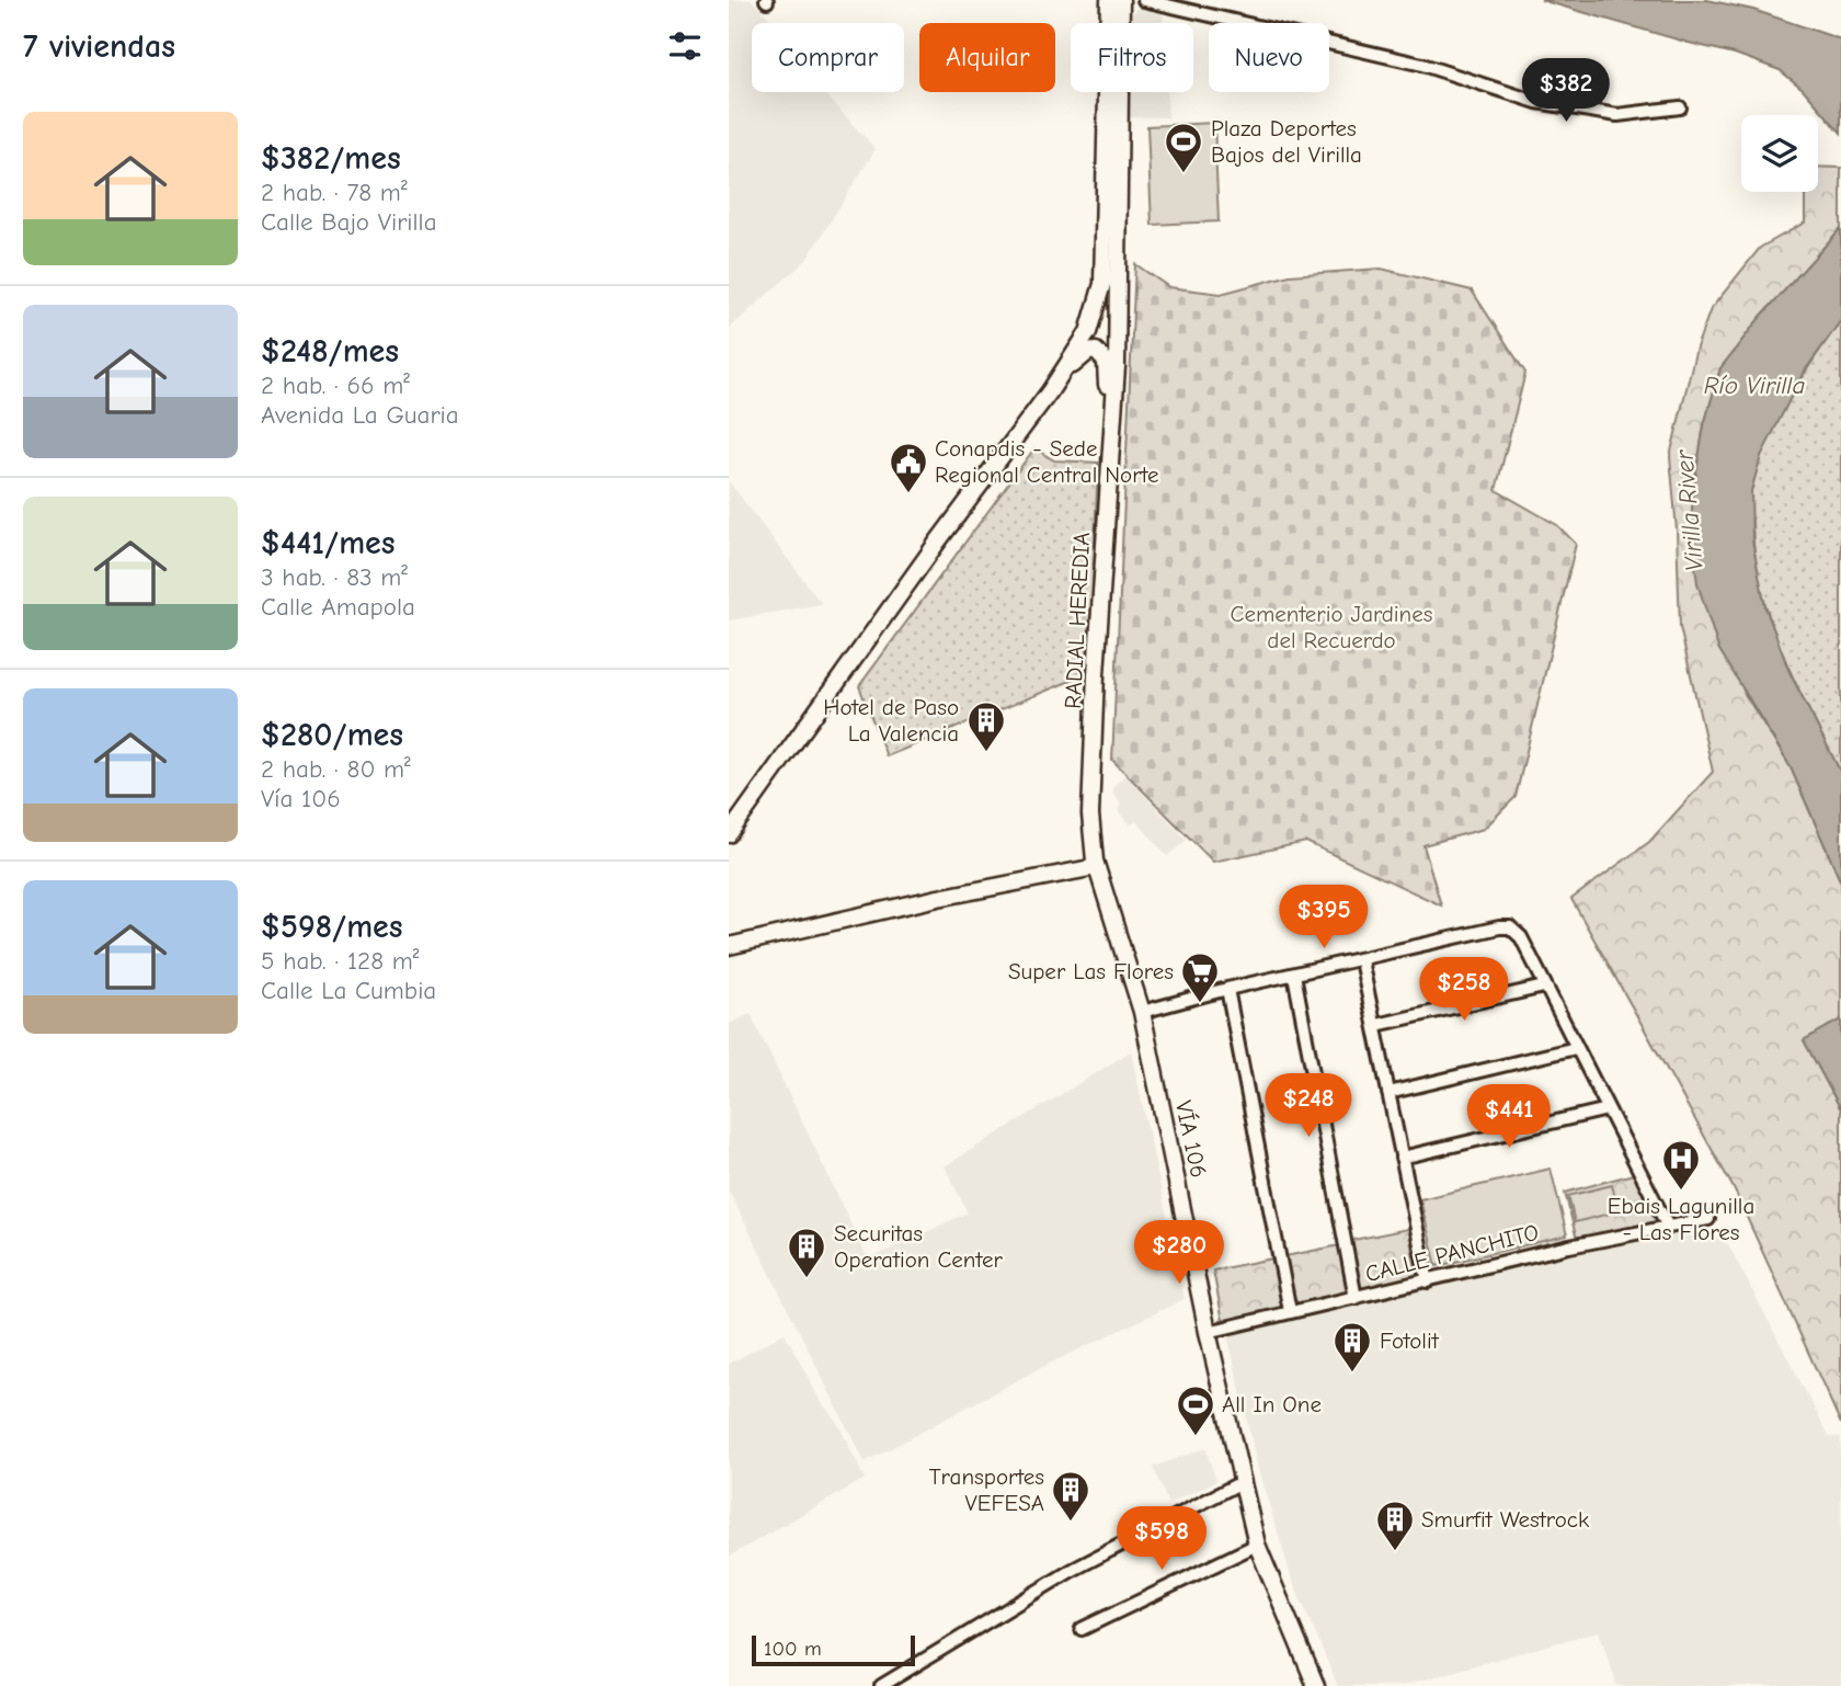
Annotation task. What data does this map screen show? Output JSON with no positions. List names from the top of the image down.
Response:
{
  "streets": {
    "main road": ["RADIAL HEREDIA", "VÍA 106"],
    "street": ["CALLE PANCHITO"]
  },
  "crossings": [
    ["RADIAL HEREDIA", "VÍA 106"],
    ["VÍA 106", "CALLE PANCHITO"]
  ],
  "water": ["Río Virilla", "Virilla River"],
  "parks": ["Cementerio Jardines del Recuerdo"],
  "places": {
    "sports": ["Plaza Deportes Bajos del Virilla", "All In One"],
    "public building": ["Conapdis - Sede Regional Central Norte"],
    "building": [
      "Hotel de Paso La Valencia",
      "Securitas Operation Center",
      "Fotolit",
      "Transportes VEFESA",
      "Smurfit Westrock"
    ],
    "supermarket": ["Super Las Flores"],
    "hospital": ["Ebais Lagunilla - Las Flores"]
  },
  "scale_bar": "100 m",
  "page": {
    "heading": "7 viviendas",
    "chip": [
      "Comprar",
      "Alquilar",
      "Filtros",
      "Nuevo"
    ],
    "price": [
      "$382",
      "$395",
      "$258",
      "$248",
      "$441",
      "$280",
      "$598"
    ],
    "list": [
      {
        "name": "$382/mes",
        "note": "2 hab. · 78 m² · Calle Bajo Virilla"
      },
      {
        "name": "$248/mes",
        "note": "2 hab. · 66 m² · Avenida La Guaria"
      },
      {
        "name": "$441/mes",
        "note": "3 hab. · 83 m² · Calle Amapola"
      },
      {
        "name": "$280/mes",
        "note": "2 hab. · 80 m² · Vía 106"
      },
      {
        "name": "$598/mes",
        "note": "5 hab. · 128 m² · Calle La Cumbia"
      }
    ],
    "scale": "100 m"
  }
}
